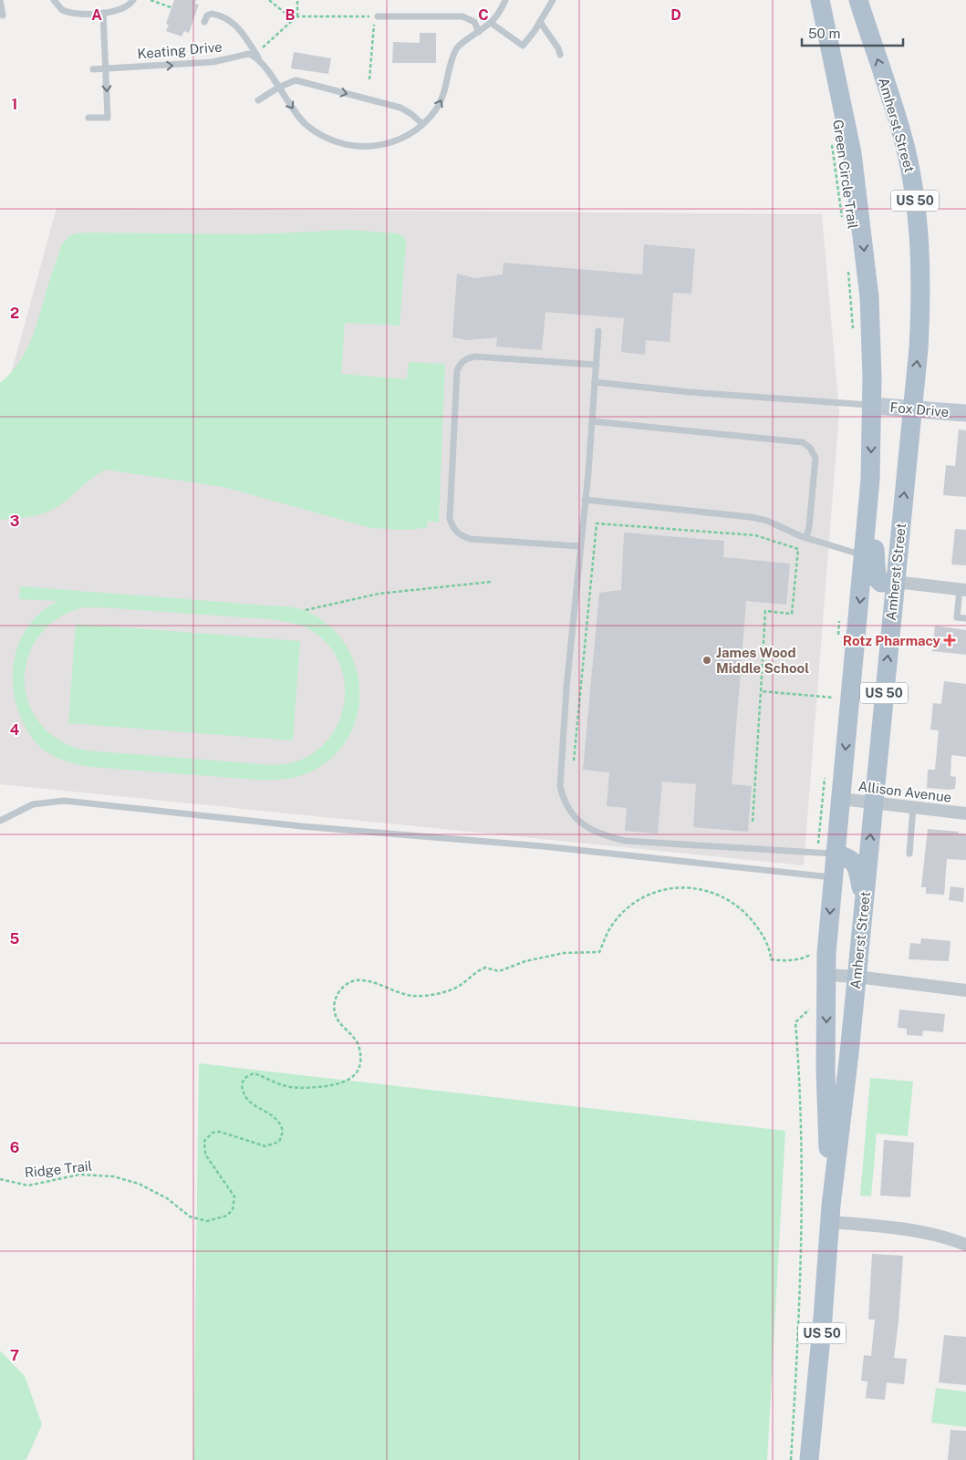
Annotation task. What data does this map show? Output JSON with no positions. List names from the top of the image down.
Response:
{
  "streets": {
    "main road": ["Amherst Street", "US 50", "Fox Drive"],
    "street": ["Allison Avenue"],
    "lane": ["Keating Drive"],
    "path": ["Green Circle Trail", "Ridge Trail"]
  },
  "crossings": [
    ["Amherst Street", "Fox Drive"],
    ["Amherst Street", "Allison Avenue"]
  ],
  "one_way": ["Keating Drive"],
  "places": {
    "health": ["Rotz Pharmacy"],
    "other": ["James Wood Middle School"]
  },
  "scale_bar": "50 m",
  "grid": {
    "columns": [
      "A",
      "B",
      "C",
      "D"
    ],
    "rows": [
      "1",
      "2",
      "3",
      "4",
      "5",
      "6",
      "7"
    ]
  }
}
